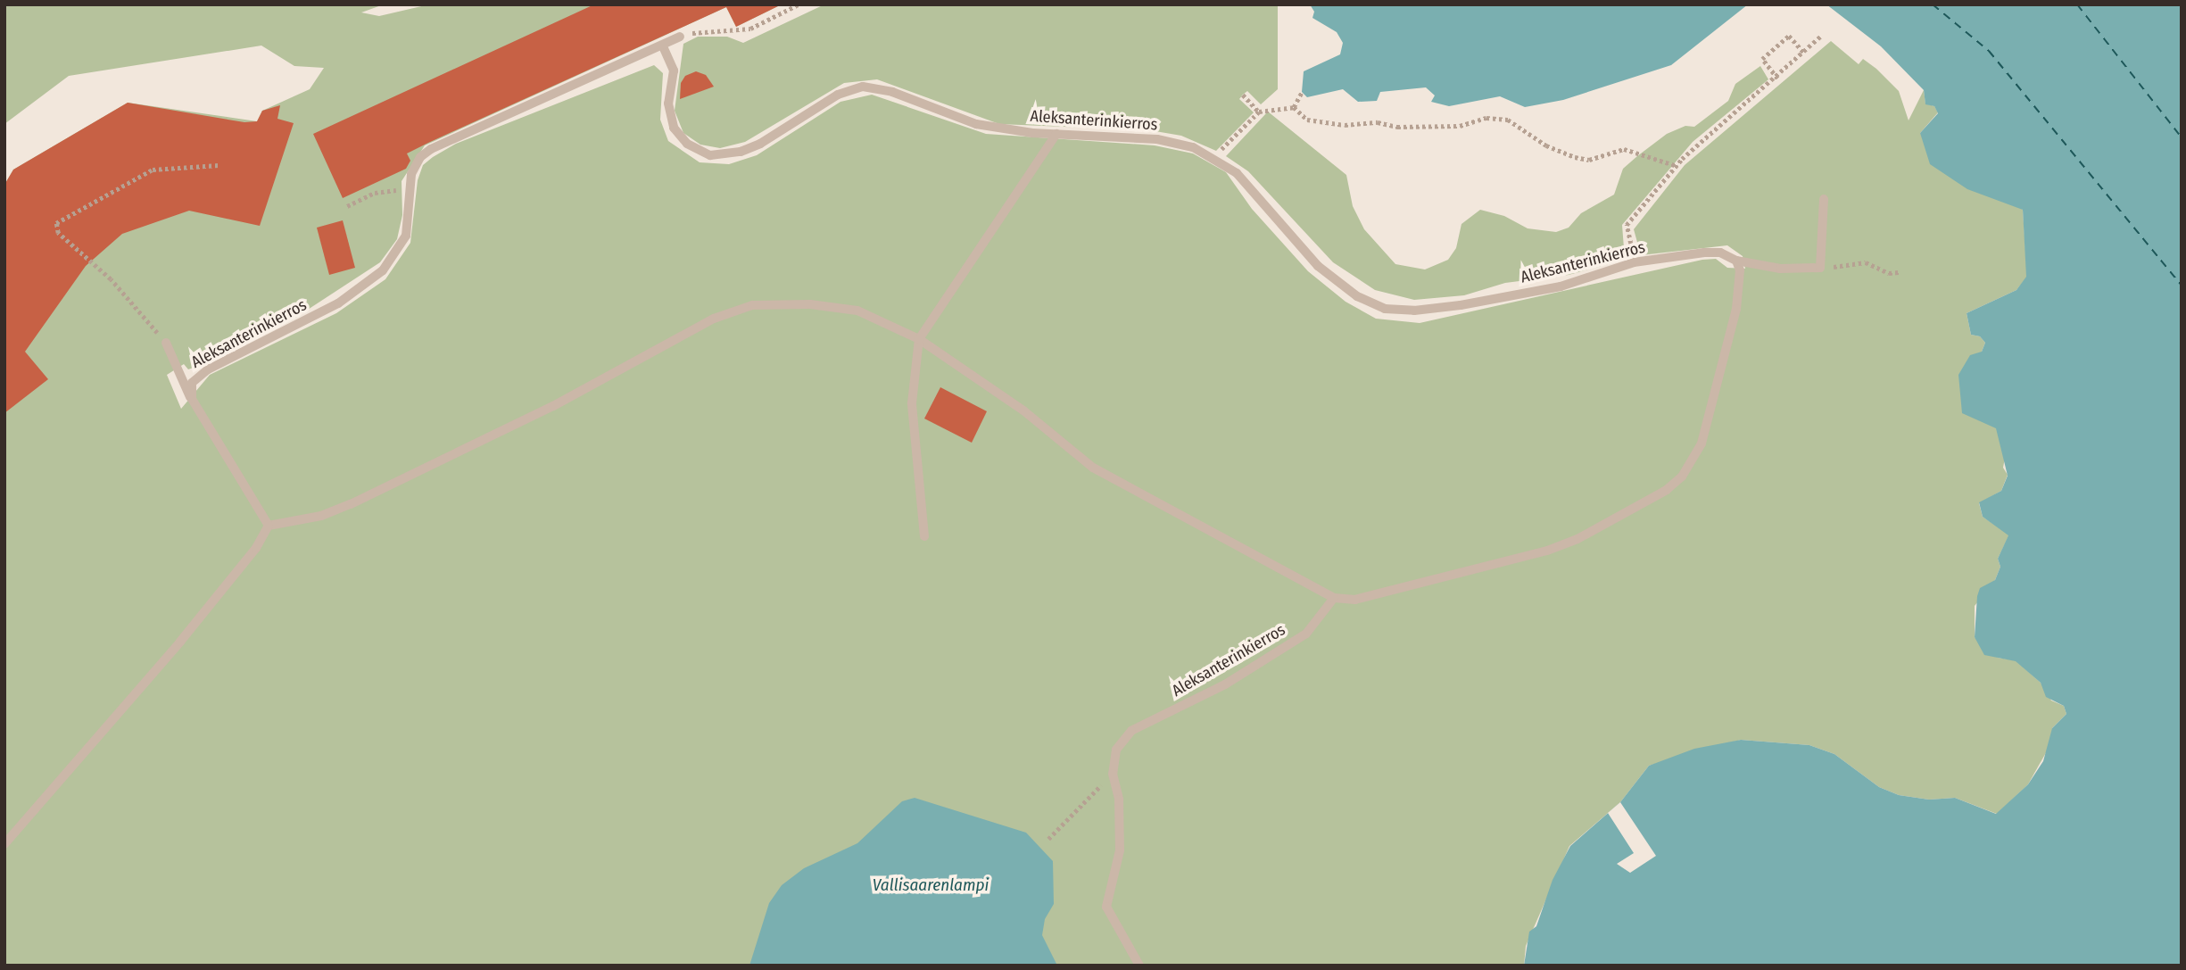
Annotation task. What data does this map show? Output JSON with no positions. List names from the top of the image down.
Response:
{
  "streets": {
    "lane": ["Aleksanterinkierros"]
  },
  "water": ["Vallisaarenlampi"]
}
